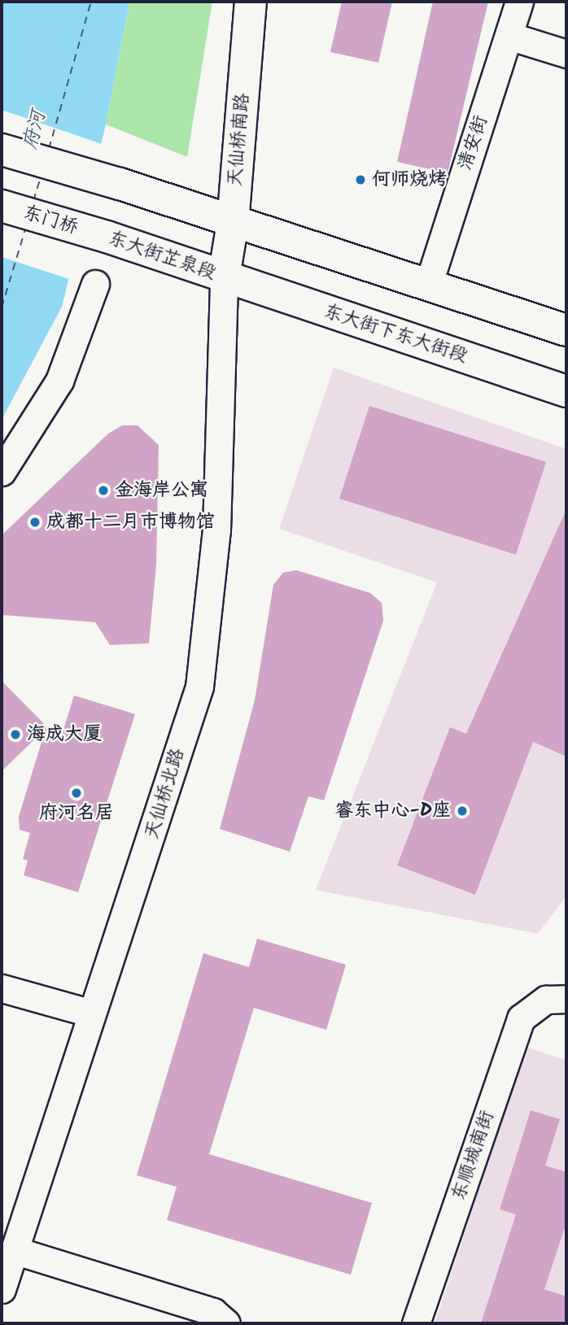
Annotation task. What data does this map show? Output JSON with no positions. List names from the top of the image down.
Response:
{
  "streets": {
    "main road": [
      "天仙桥南路",
      "东门桥",
      "东大街芷泉段",
      "东大街下东大街段"
    ],
    "street": ["清安街", "天仙桥北路", "东顺城南街"]
  },
  "crossings": [
    ["天仙桥南路", "东大街芷泉段"],
    ["天仙桥南路", "东大街下东大街段"],
    ["天仙桥南路", "天仙桥北路"],
    ["东门桥", "东大街芷泉段"],
    ["东大街芷泉段", "东大街下东大街段"],
    ["东大街芷泉段", "天仙桥北路"],
    ["东大街下东大街段", "天仙桥北路"]
  ],
  "water": ["府河"],
  "places": [
    "何师烧烤",
    "金海岸公寓",
    "成都十二月市博物馆",
    "海成大厦",
    "府河名居",
    "睿东中心-D座"
  ]
}
